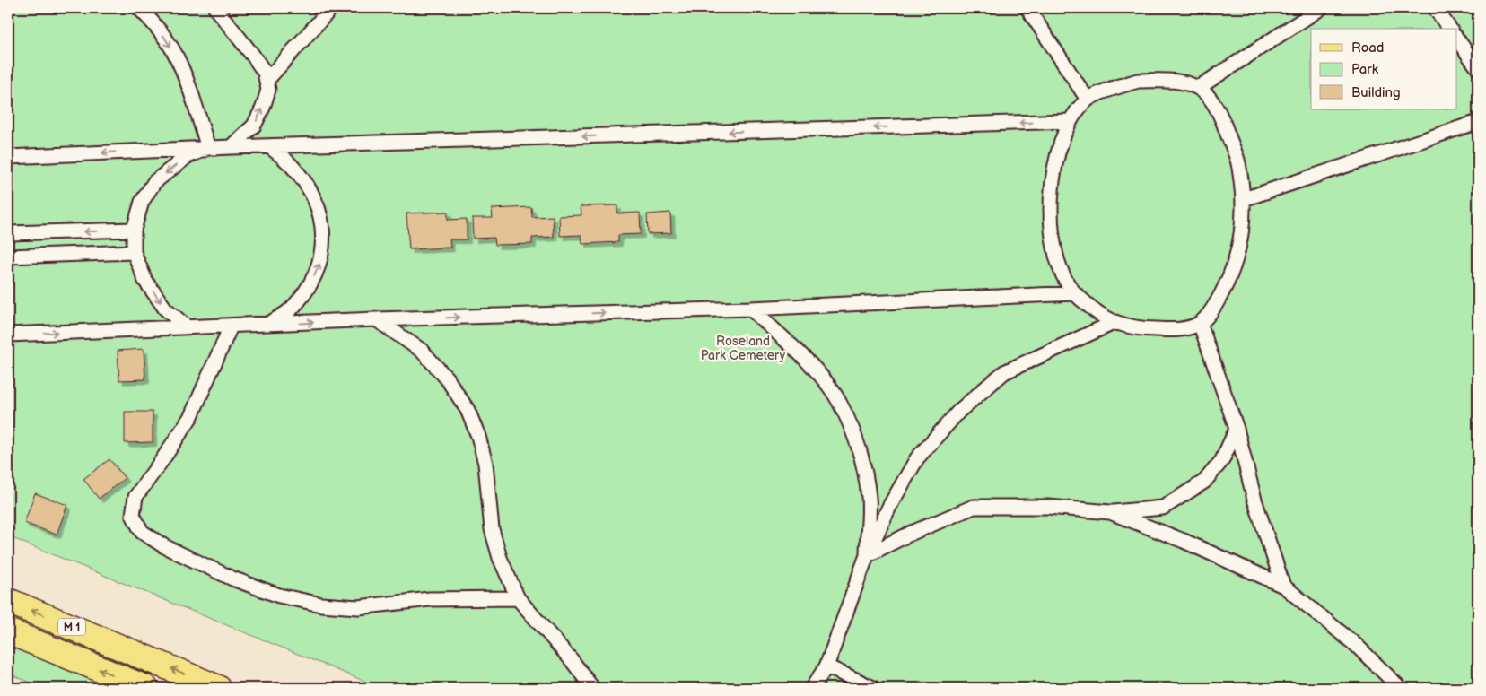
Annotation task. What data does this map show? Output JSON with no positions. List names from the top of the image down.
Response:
{
  "streets": {
    "main road": ["M 1"]
  },
  "parks": ["Roseland Park Cemetery"],
  "legend": ["Road", "Park", "Building"]
}
